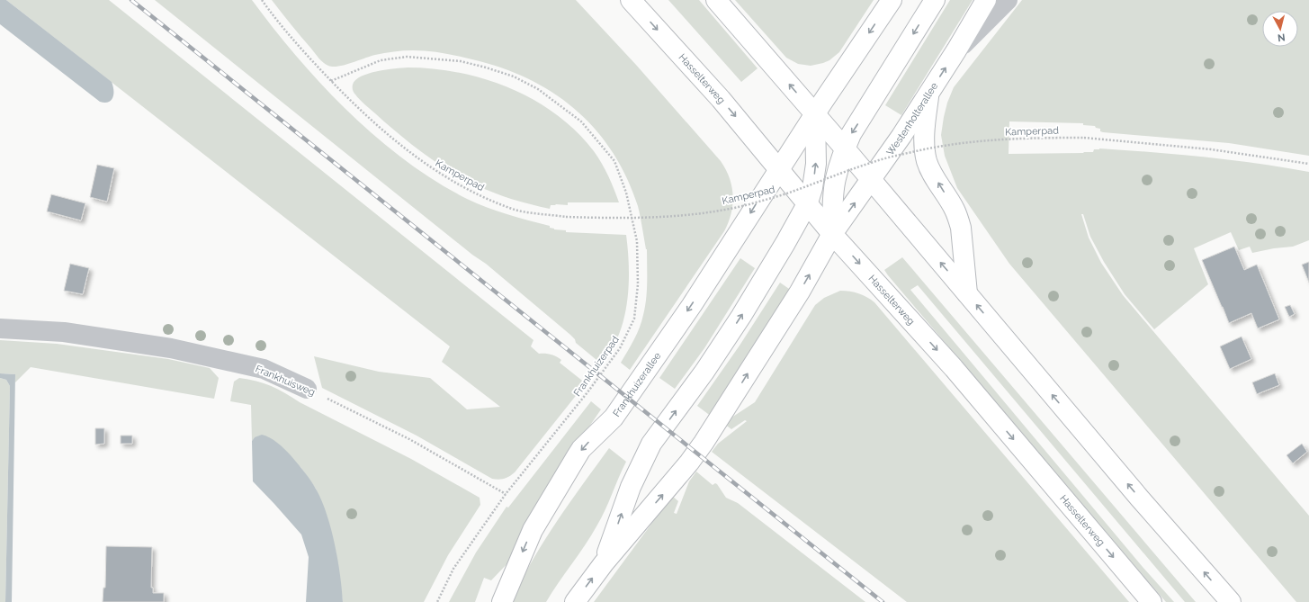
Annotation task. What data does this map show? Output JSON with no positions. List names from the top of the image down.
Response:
{
  "streets": {
    "main road": ["Hasselterweg", "Westenholterallee", "Frankhuizerallee"],
    "street": ["Frankhuisweg"],
    "path": ["Kamperpad", "Frankhuizerpad"]
  },
  "crossings": [
    ["Hasselterweg", "Westenholterallee"],
    ["Hasselterweg", "Frankhuizerallee"],
    ["Kamperpad", "Frankhuizerpad"],
    ["Frankhuizerpad", "Frankhuisweg"]
  ],
  "north": "bottom"
}
